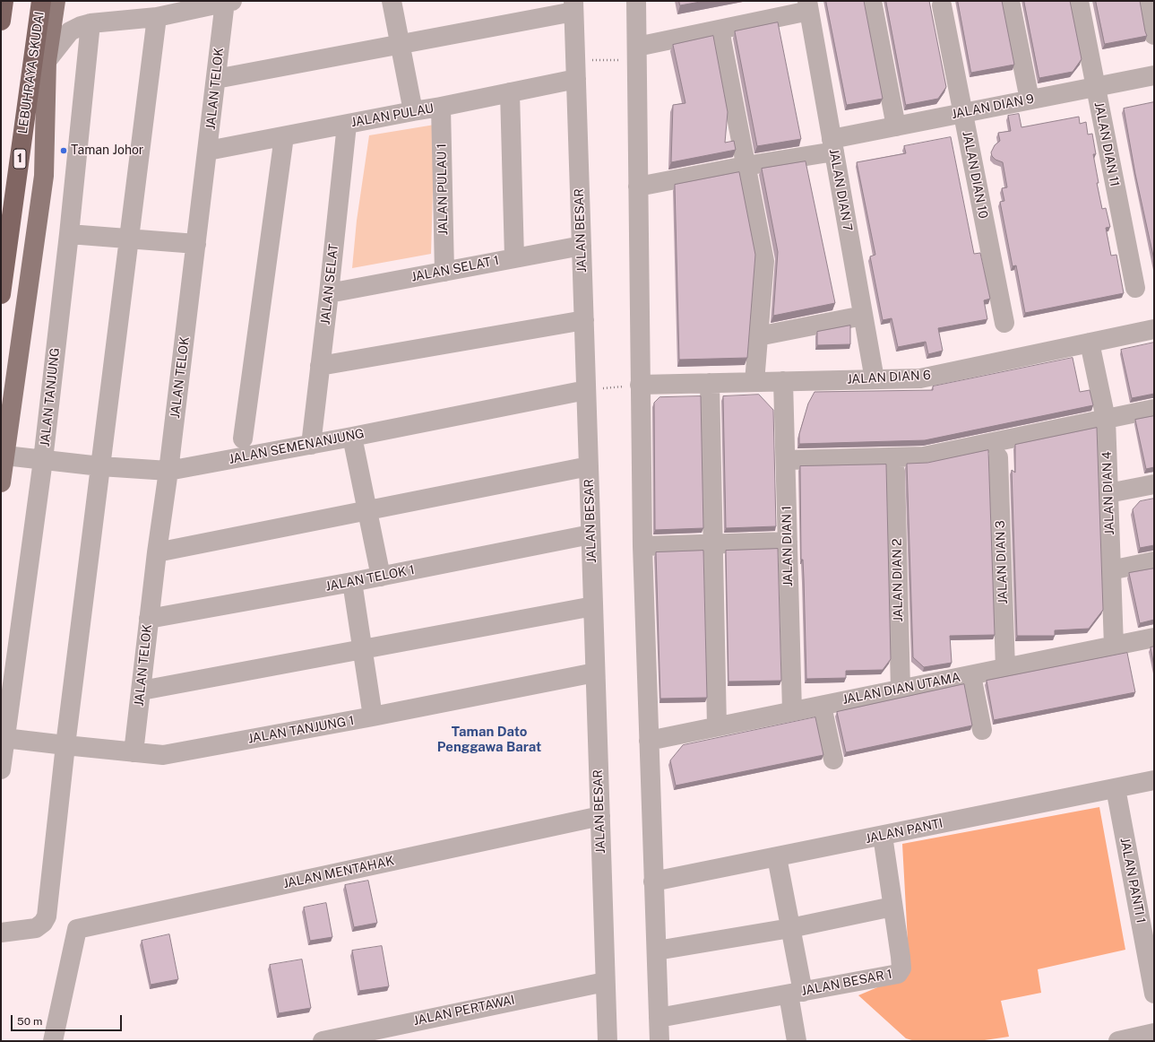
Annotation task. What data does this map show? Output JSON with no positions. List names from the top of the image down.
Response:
{
  "streets": {
    "highway": ["LEBUHRAYA SKUDAI", "1"],
    "street": [
      "JALAN TELOK",
      "JALAN DIAN 9",
      "JALAN PULAU",
      "JALAN DIAN 11",
      "JALAN DIAN 10",
      "JALAN PULAU 1",
      "JALAN DIAN 7",
      "JALAN BESAR",
      "JALAN SELAT 1",
      "JALAN SELAT",
      "JALAN DIAN 6",
      "JALAN TANJUNG",
      "JALAN SEMENANJUNG",
      "JALAN DIAN 4",
      "JALAN DIAN 1",
      "JALAN DIAN 3",
      "JALAN TELOK 1",
      "JALAN DIAN 2",
      "JALAN DIAN UTAMA",
      "JALAN TANJUNG 1",
      "JALAN PANTI",
      "JALAN MENTAHAK",
      "JALAN PANTI 1",
      "JALAN BESAR 1",
      "JALAN PERTAWAI"
    ]
  },
  "crossings": [
    ["JALAN TELOK", "JALAN PULAU"],
    ["JALAN TELOK", "JALAN SEMENANJUNG"],
    ["JALAN TELOK", "JALAN TELOK 1"],
    ["JALAN TELOK", "JALAN TANJUNG 1"],
    ["JALAN DIAN 9", "JALAN DIAN 11"],
    ["JALAN DIAN 9", "JALAN DIAN 10"],
    ["JALAN DIAN 9", "JALAN DIAN 7"],
    ["JALAN PULAU", "JALAN PULAU 1"],
    ["JALAN PULAU", "JALAN BESAR"],
    ["JALAN PULAU", "JALAN SELAT"],
    ["JALAN PULAU 1", "JALAN SELAT 1"],
    ["JALAN DIAN 7", "JALAN DIAN 6"],
    ["JALAN BESAR", "JALAN SELAT 1"],
    ["JALAN BESAR", "JALAN SEMENANJUNG"],
    ["JALAN BESAR", "JALAN TELOK 1"],
    ["JALAN BESAR", "JALAN TANJUNG 1"],
    ["JALAN BESAR", "JALAN MENTAHAK"],
    ["JALAN BESAR", "JALAN PERTAWAI"],
    ["JALAN SELAT 1", "JALAN SELAT"],
    ["JALAN SELAT", "JALAN SEMENANJUNG"],
    ["JALAN DIAN 6", "JALAN DIAN 4"],
    ["JALAN DIAN 6", "JALAN DIAN 1"],
    ["JALAN TANJUNG", "JALAN SEMENANJUNG"],
    ["JALAN TANJUNG", "JALAN TANJUNG 1"],
    ["JALAN DIAN 4", "JALAN DIAN UTAMA"],
    ["JALAN DIAN 1", "JALAN DIAN UTAMA"],
    ["JALAN DIAN 3", "JALAN DIAN UTAMA"],
    ["JALAN DIAN 2", "JALAN DIAN UTAMA"],
    ["JALAN PANTI", "JALAN PANTI 1"],
    ["JALAN PANTI", "JALAN BESAR 1"]
  ],
  "districts": ["Taman Dato Penggawa Barat"],
  "places": ["Taman Johor"],
  "scale_bar": "50 m"
}
